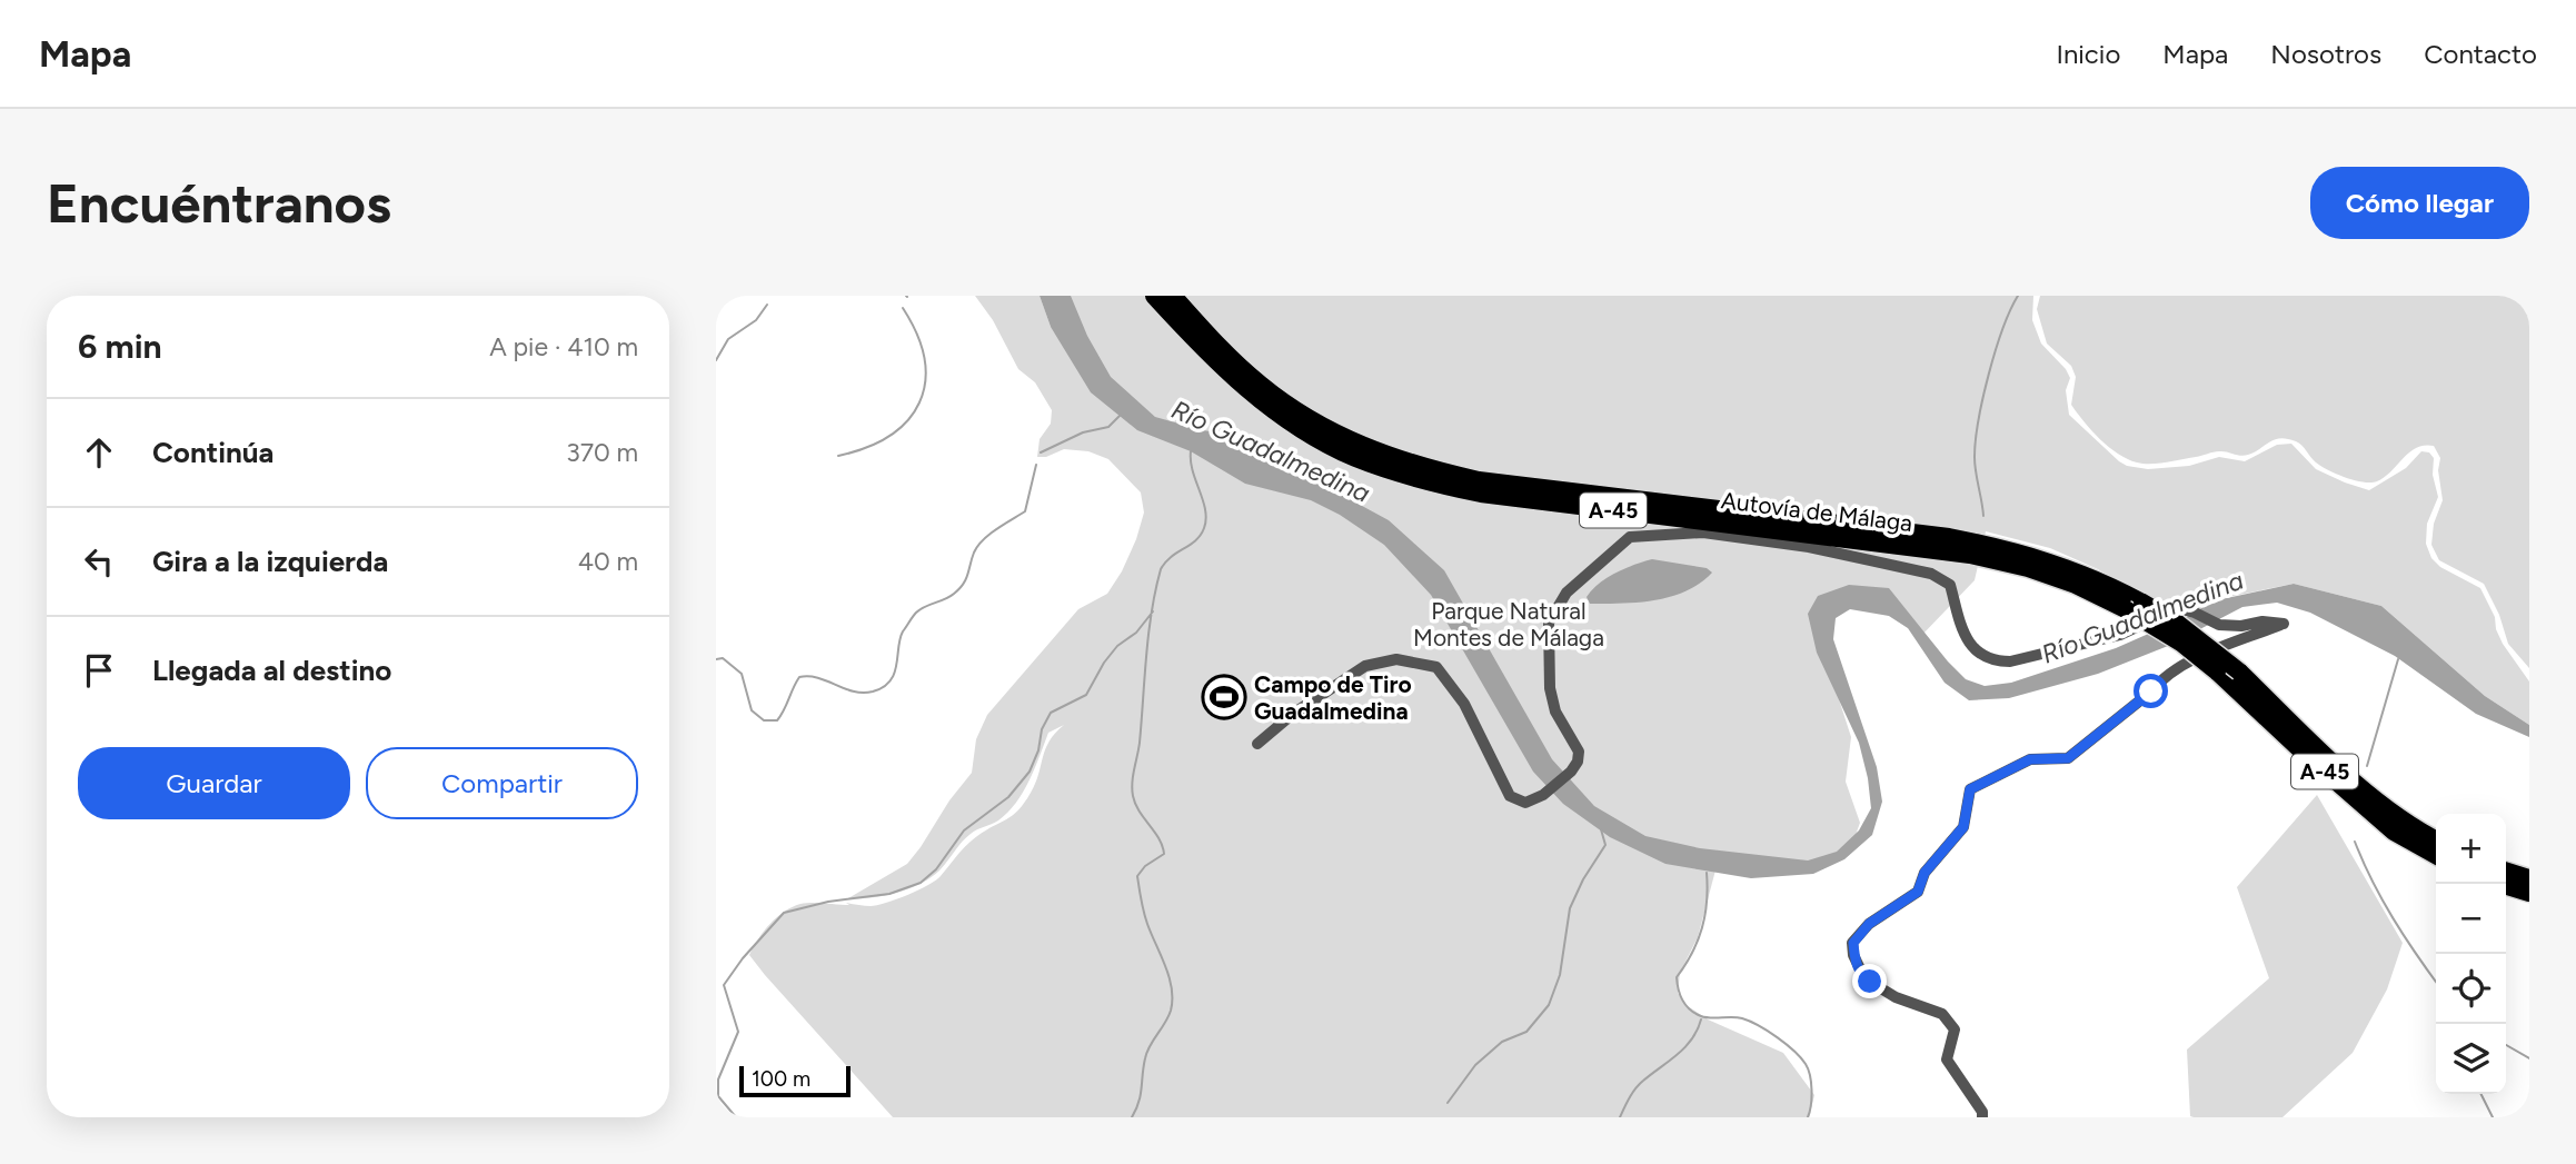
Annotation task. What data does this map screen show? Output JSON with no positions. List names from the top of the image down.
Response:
{
  "streets": {
    "highway": ["A-45", "Autovía de Málaga"]
  },
  "water": ["Río Guadalmedina"],
  "parks": ["Parque Natural Montes de Málaga"],
  "places": {
    "sports": ["Campo de Tiro Guadalmedina"]
  },
  "scale_bar": "100 m",
  "page": {
    "header": "Mapa",
    "nav": [
      "Inicio",
      "Mapa",
      "Nosotros",
      "Contacto"
    ],
    "buttons": [
      "Cómo llegar",
      ["Guardar", "Compartir"]
    ],
    "title": "Encuéntranos",
    "heading": ["6 min", "A pie · 410 m"],
    "list": [
      ["Continúa", "370 m"],
      ["Gira a la izquierda", "40 m"],
      "Llegada al destino"
    ],
    "map_buttons": ["+", "−"],
    "scale": "100 m"
  }
}
